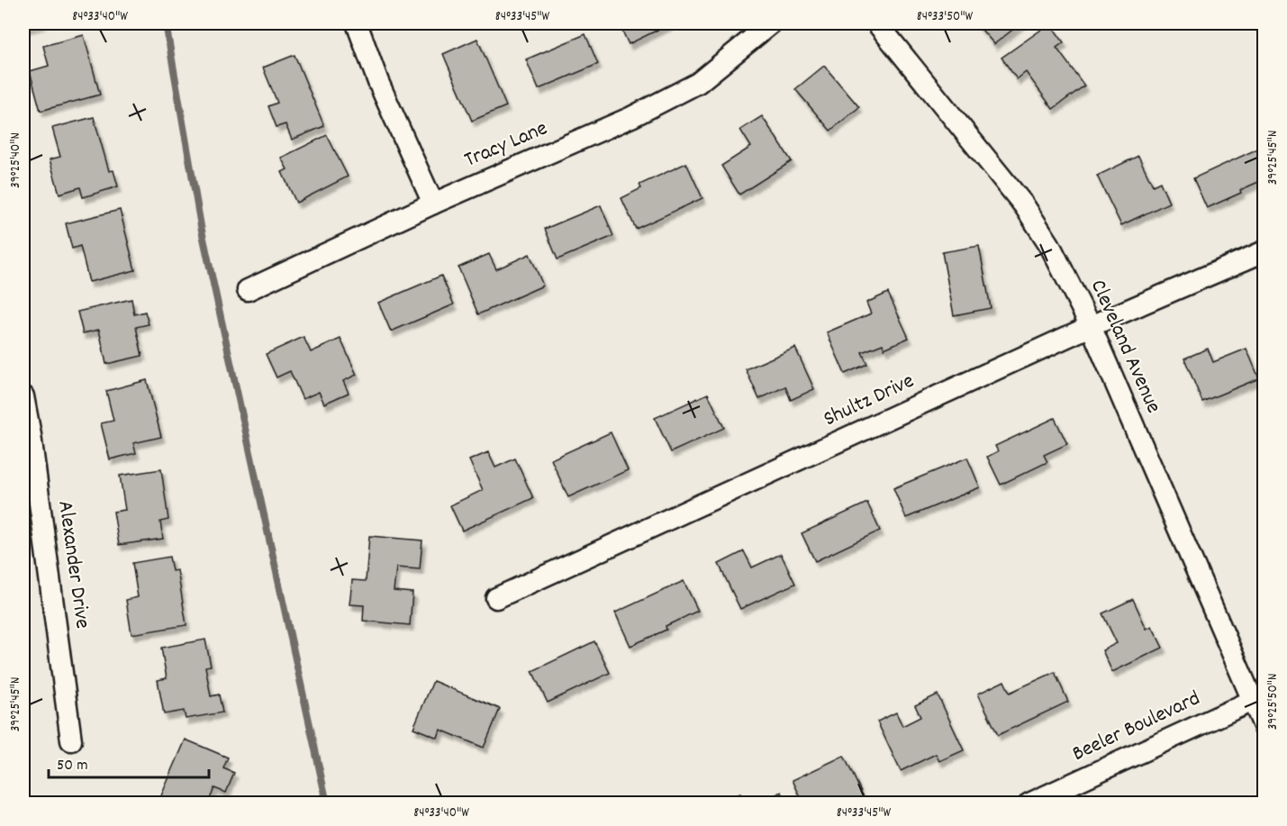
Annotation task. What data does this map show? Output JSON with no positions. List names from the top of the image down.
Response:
{
  "streets": {
    "street": [
      "Tracy Lane",
      "Cleveland Avenue",
      "Shultz Drive",
      "Alexander Drive",
      "Beeler Boulevard"
    ]
  },
  "crossings": [
    ["Cleveland Avenue", "Shultz Drive"],
    ["Cleveland Avenue", "Beeler Boulevard"]
  ],
  "scale_bar": "50 m",
  "coordinates": [
    "84°33'40\"W",
    "84°33'45\"W",
    "84°33'50\"W",
    "39°25'45\"N",
    "39°25'40\"N",
    "39°25'50\"N"
  ]
}
